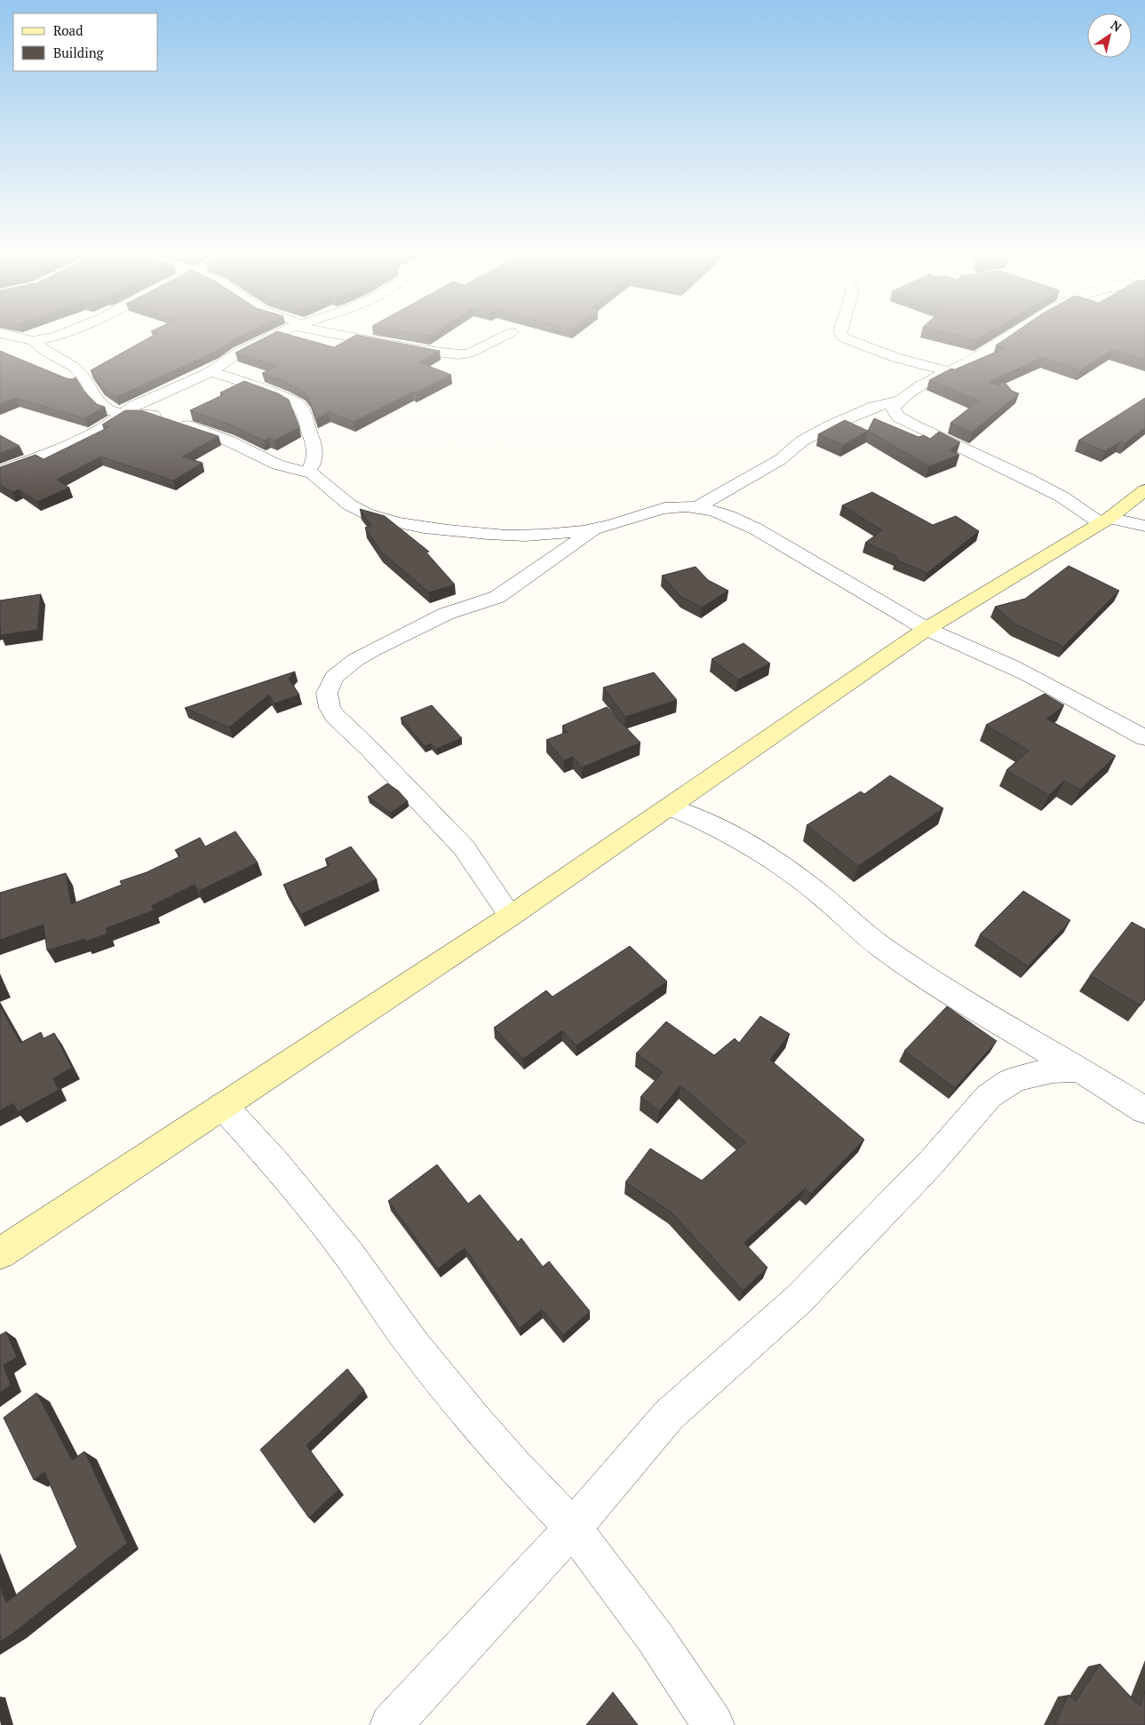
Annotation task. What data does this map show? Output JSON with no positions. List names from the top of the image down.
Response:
{
  "legend": ["Road", "Building"],
  "north": "top right"
}
